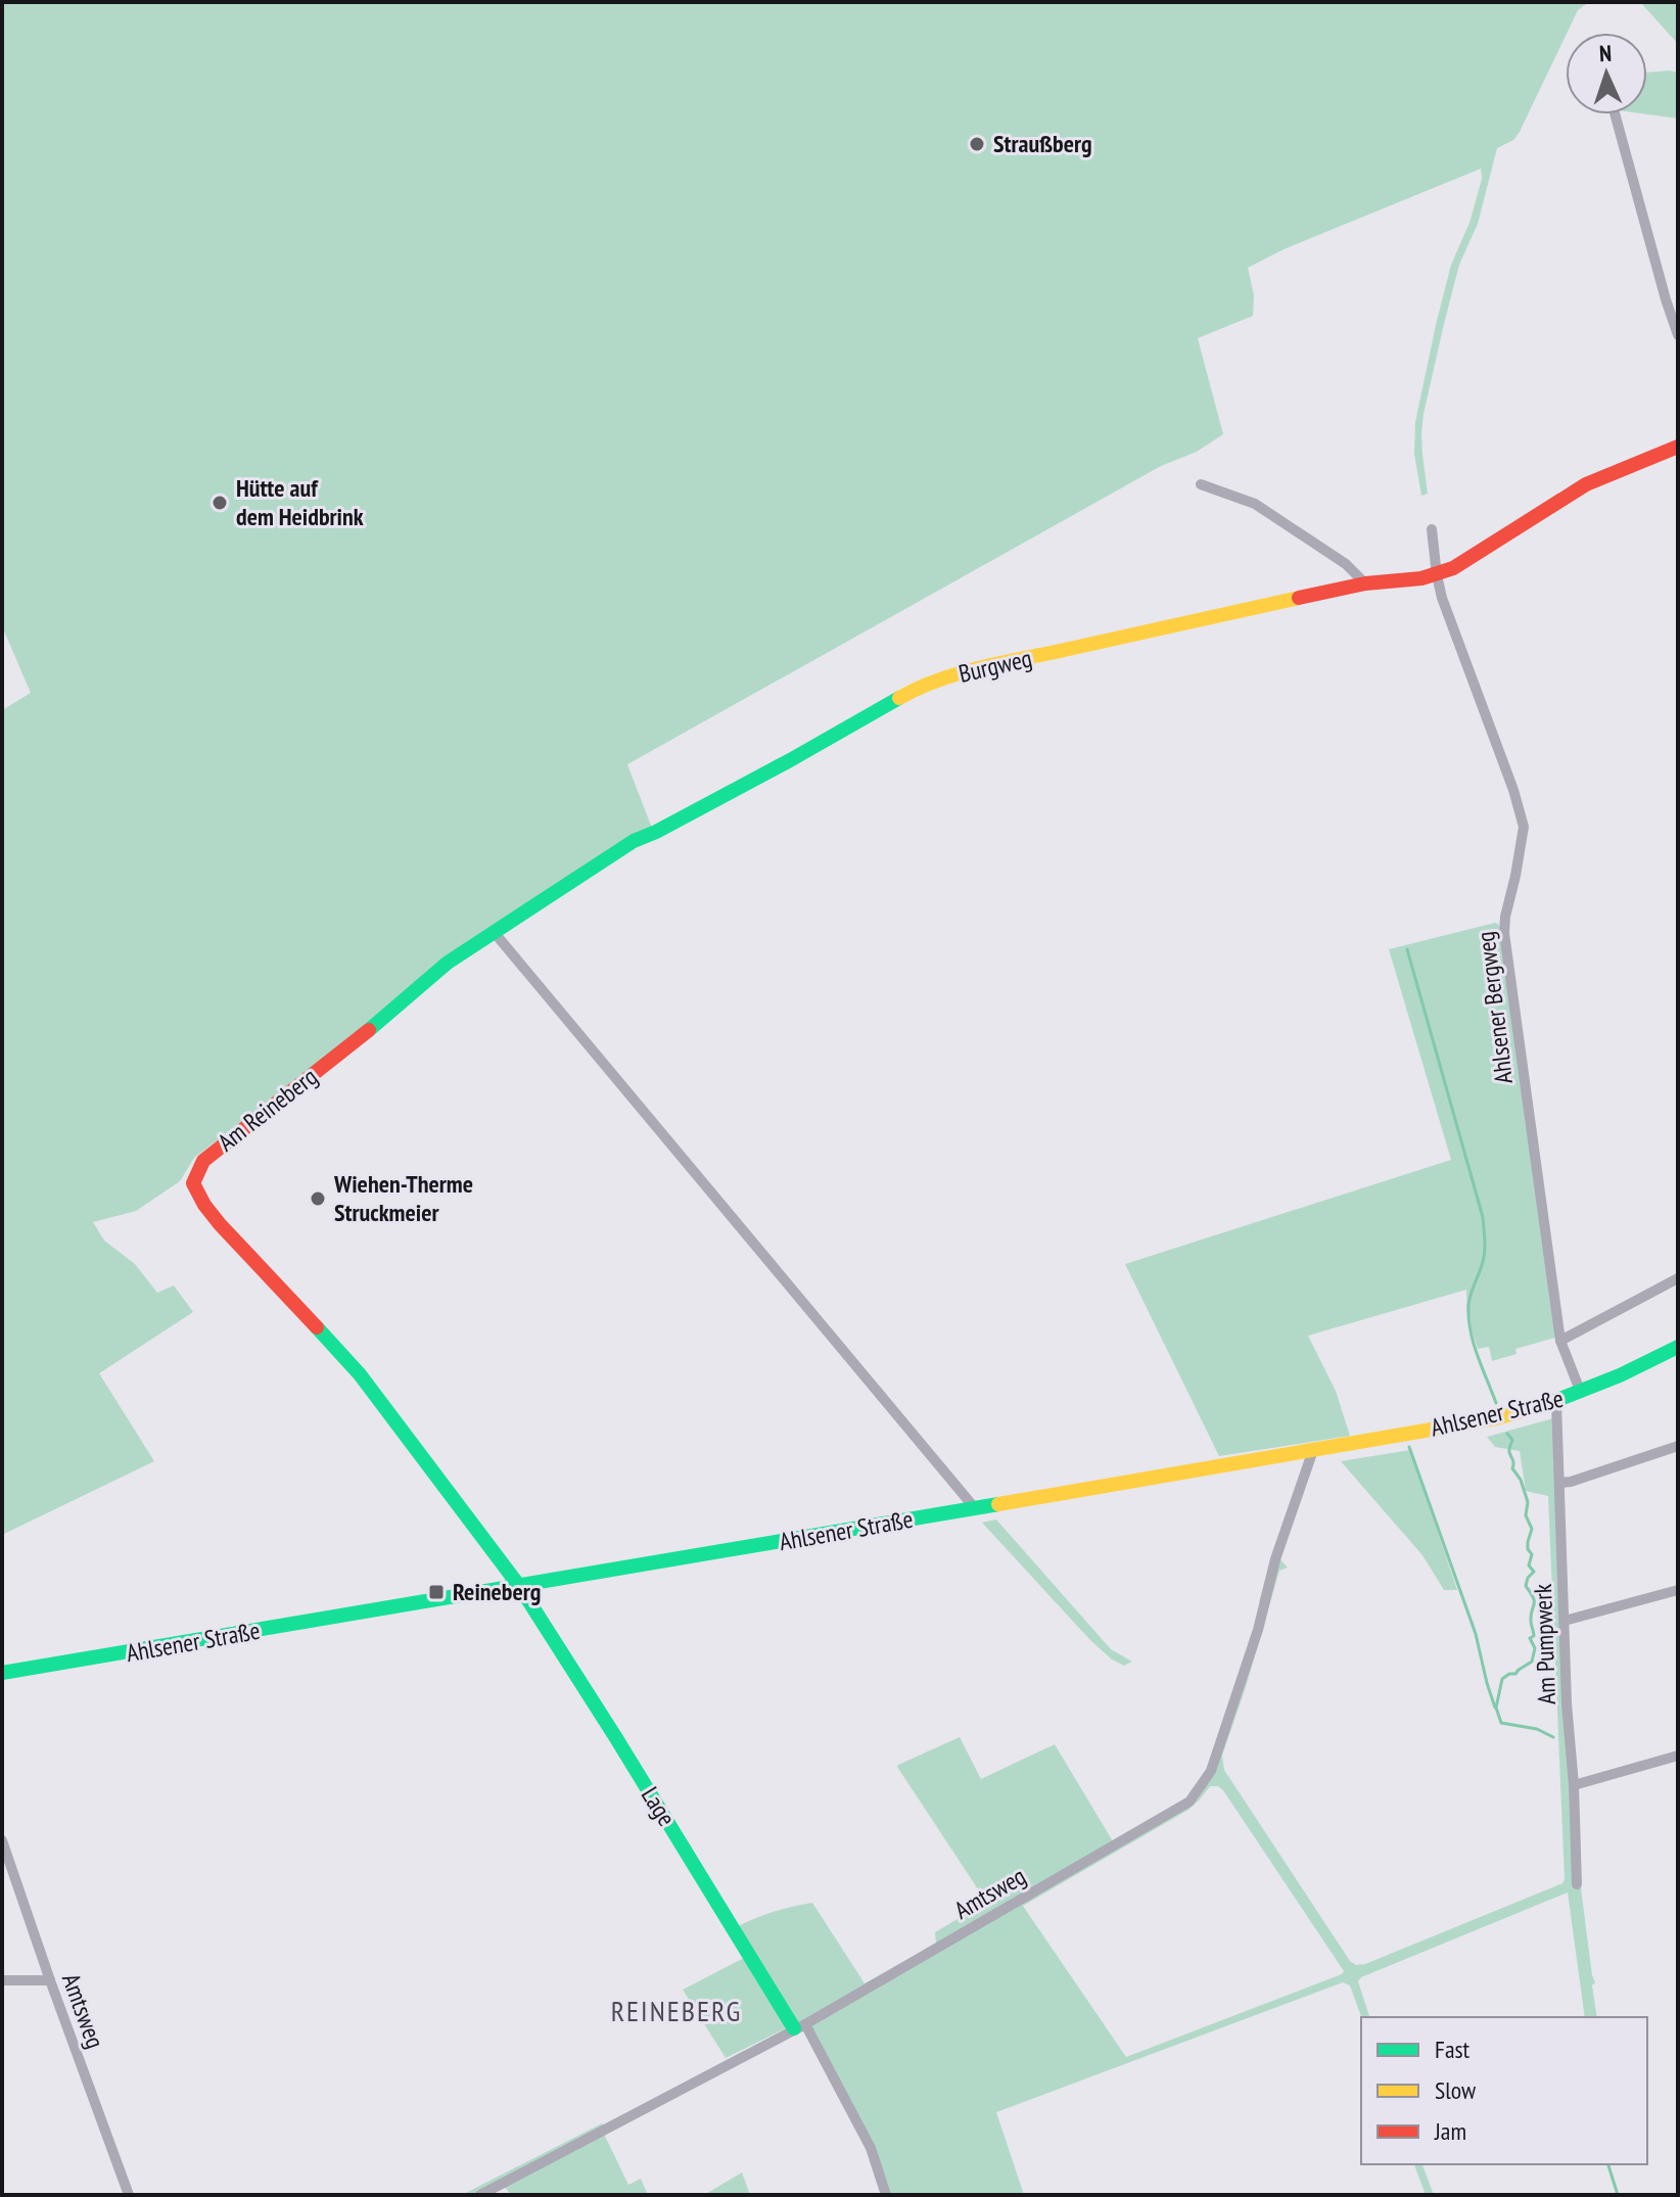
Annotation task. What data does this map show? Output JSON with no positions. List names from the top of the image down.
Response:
{
  "streets": {
    "street": [
      "Burgweg",
      "Ahlsener Bergweg",
      "Am Reineberg",
      "Ahlsener Straße",
      "Am Pumpwerk",
      "Lage",
      "Amtsweg"
    ]
  },
  "crossings": [
    ["Burgweg", "Ahlsener Bergweg"],
    ["Burgweg", "Am Reineberg"],
    ["Ahlsener Bergweg", "Ahlsener Straße"],
    ["Am Reineberg", "Ahlsener Straße"],
    ["Am Reineberg", "Lage"],
    ["Ahlsener Straße", "Am Pumpwerk"],
    ["Ahlsener Straße", "Lage"],
    ["Ahlsener Straße", "Amtsweg"],
    ["Lage", "Amtsweg"]
  ],
  "districts": ["REINEBERG"],
  "places": {
    "other": ["Straußberg", "Hütte auf dem Heidbrink", "Wiehen-Therme Struckmeier"],
    "transit": ["Reineberg"]
  },
  "legend": ["Fast", "Slow", "Jam"],
  "north": "top"
}
